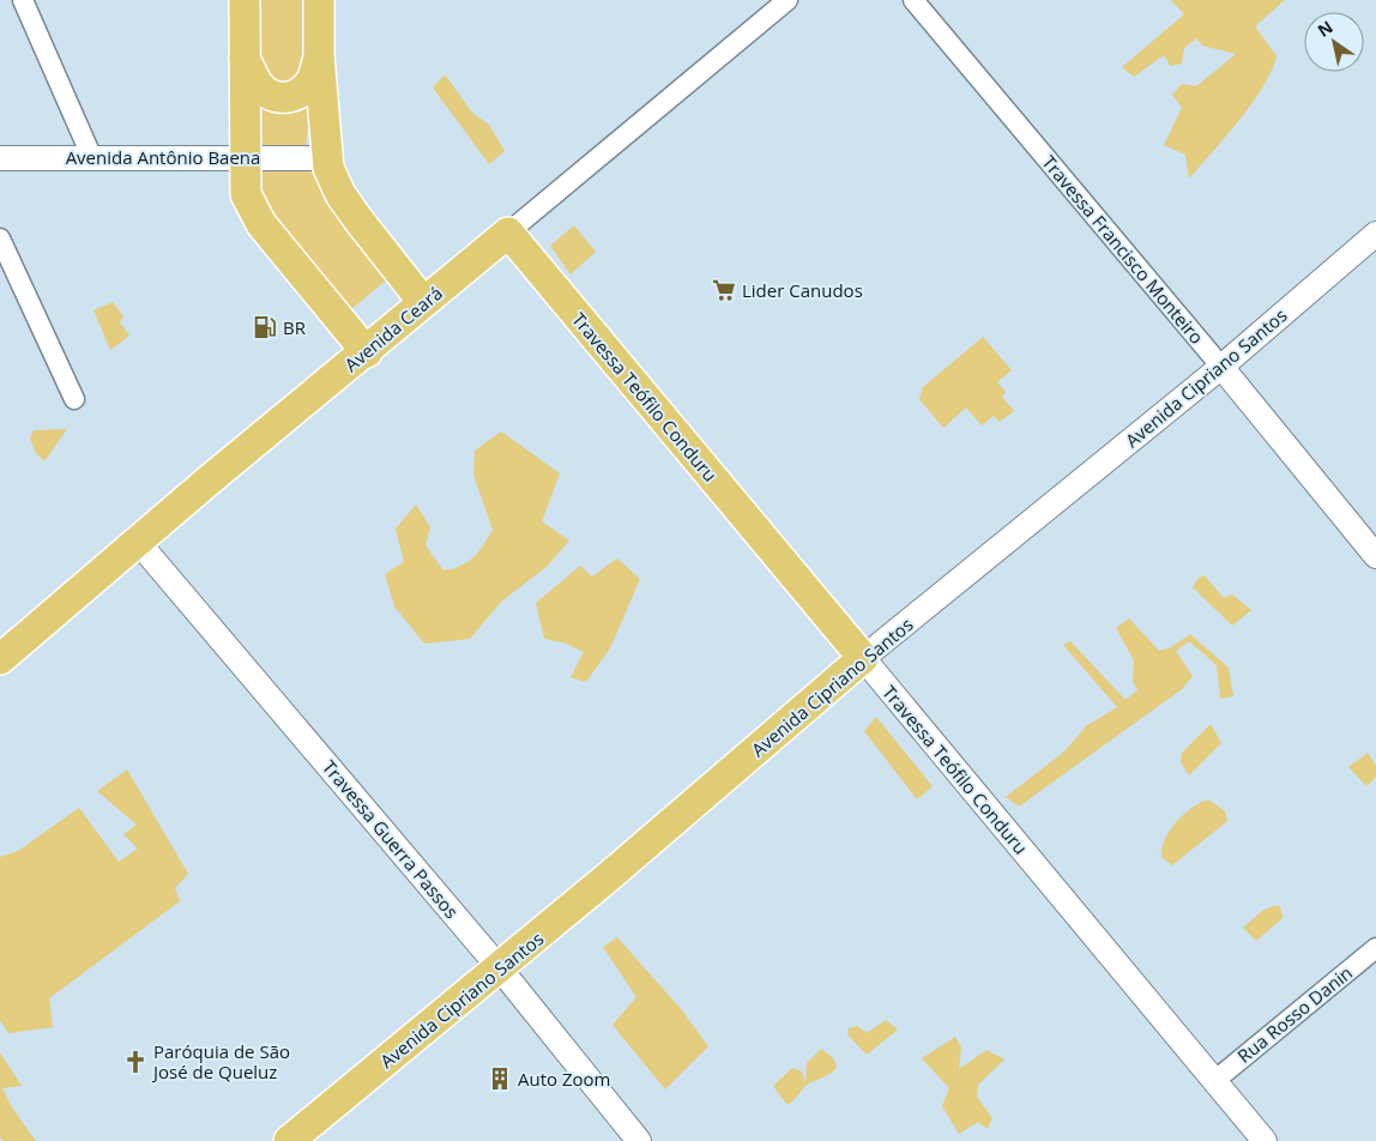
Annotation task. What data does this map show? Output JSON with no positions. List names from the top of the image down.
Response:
{
  "streets": {
    "main road": ["Avenida Ceará", "Avenida Cipriano Santos", "Travessa Teófilo Conduru"],
    "street": [
      "Avenida Antônio Baena",
      "Travessa Francisco Monteiro",
      "Travessa Guerra Passos",
      "Rua Rosso Danin"
    ]
  },
  "crossings": [
    ["Travessa Francisco Monteiro", "Avenida Cipriano Santos"],
    ["Avenida Ceará", "Travessa Teófilo Conduru"],
    ["Avenida Ceará", "Travessa Guerra Passos"],
    ["Avenida Cipriano Santos", "Travessa Teófilo Conduru"],
    ["Avenida Cipriano Santos", "Travessa Guerra Passos"],
    ["Travessa Teófilo Conduru", "Rua Rosso Danin"]
  ],
  "places": {
    "supermarket": ["Lider Canudos"],
    "fuel station": ["BR"],
    "church": ["Paróquia de São José de Queluz"],
    "building": ["Auto Zoom"]
  },
  "north": "top left"
}
